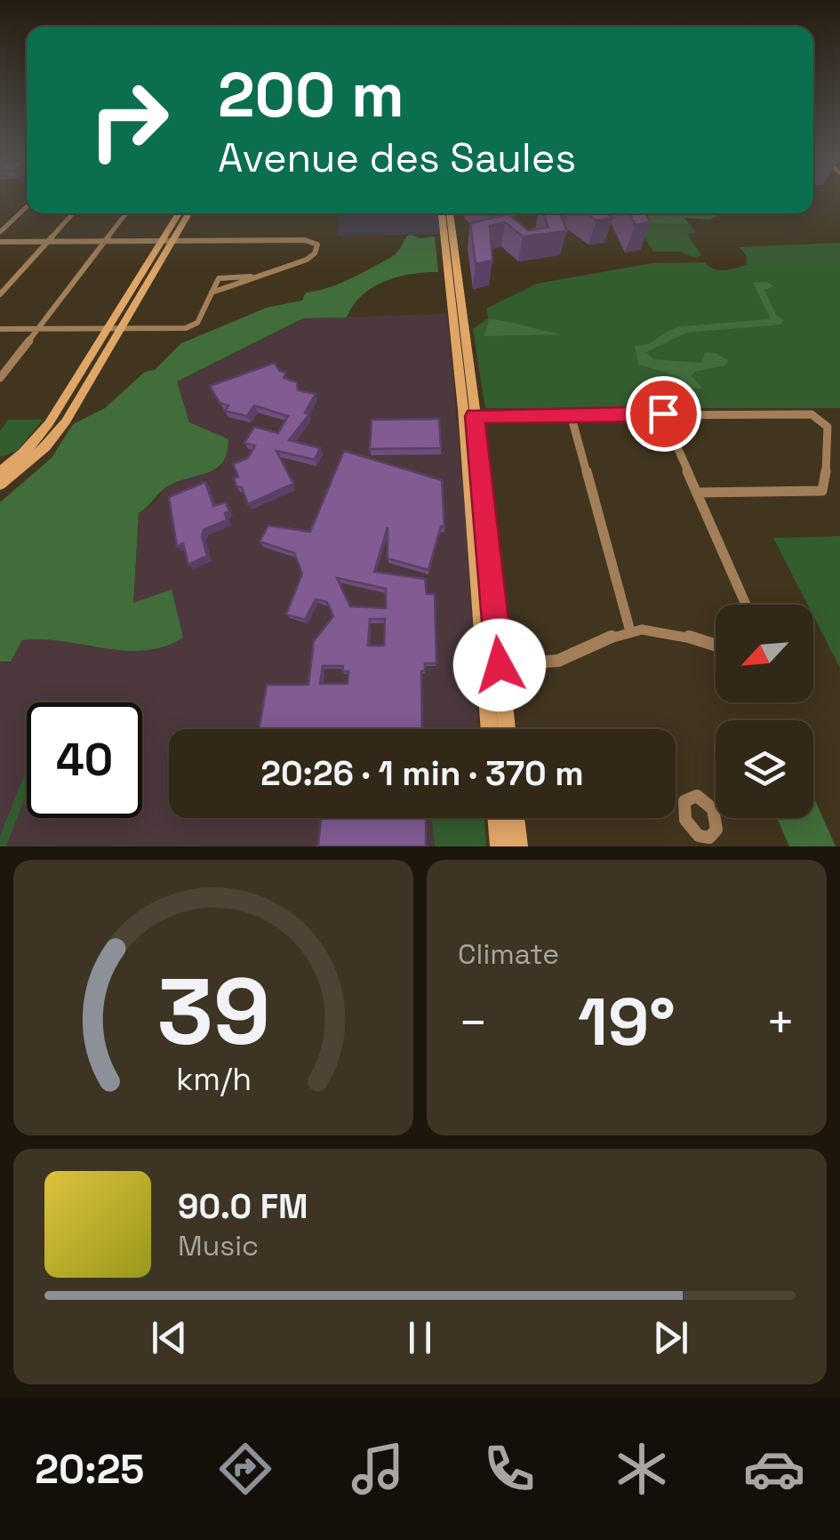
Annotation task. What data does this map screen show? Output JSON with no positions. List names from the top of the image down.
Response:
{
  "north": "bottom left",
  "page": {
    "turn": ["200 m", "Avenue des Saules"],
    "limit": "40",
    "trip": "20:26 · 1 min · 370 m",
    "tile": "Climate",
    "heat": ["−", "19°", "+"],
    "song": ["90.0 FM", "Music"],
    "tabs": "20:25",
    "gauge": ["39", "km/h"]
  }
}
